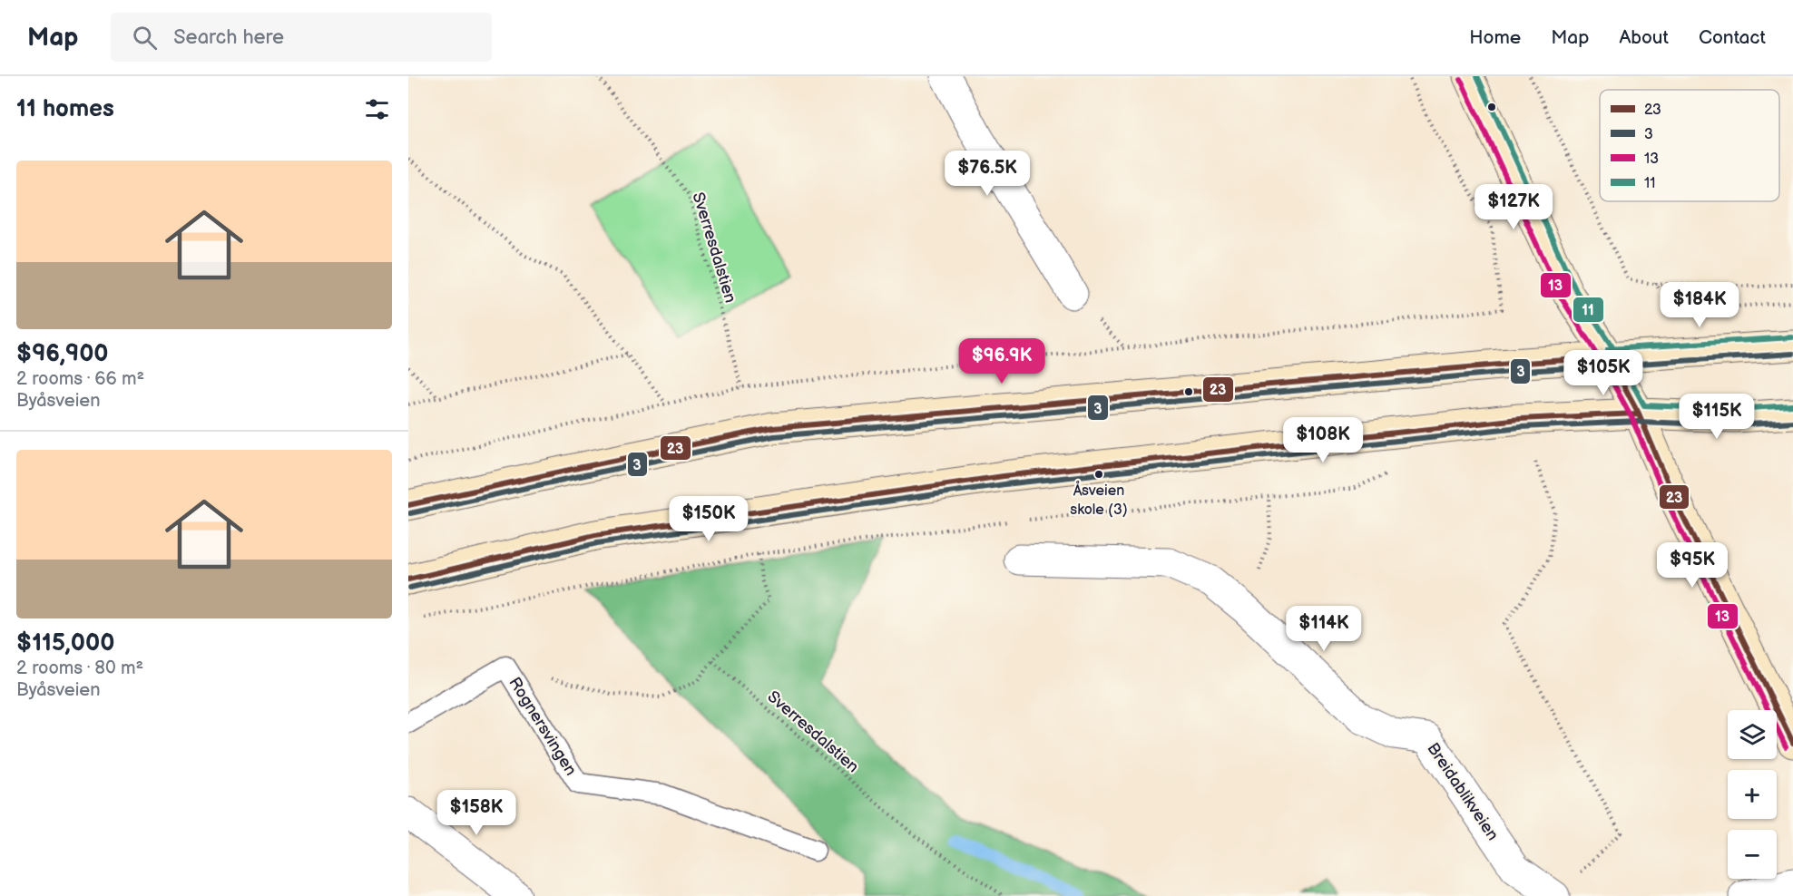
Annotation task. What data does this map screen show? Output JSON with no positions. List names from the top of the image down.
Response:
{
  "streets": {
    "street": ["Breidablikveien"],
    "lane": ["Rognersvingen"],
    "path": ["Sverresdalstien"]
  },
  "places": ["Åsveien skole (3)"],
  "lines": [
    "transit line 11",
    "transit line 13",
    "transit line 3",
    "transit line 23"
  ],
  "legend": [
    "23",
    "3",
    "13",
    "11"
  ],
  "page": {
    "header": "Map",
    "search": "Search here",
    "nav": [
      "Home",
      "Map",
      "About",
      "Contact"
    ],
    "heading": "11 homes",
    "list": [
      {
        "name": "$96,900",
        "note": "2 rooms · 66 m² · Byåsveien"
      },
      {
        "name": "$115,000",
        "note": "2 rooms · 80 m² · Byåsveien"
      }
    ],
    "price": [
      "$76.5K",
      "$127K",
      "$184K",
      "$96.9K",
      "$105K",
      "$115K",
      "$108K",
      "$150K",
      "$95K",
      "$114K",
      "$158K"
    ],
    "map_buttons": ["+", "−"]
  }
}
